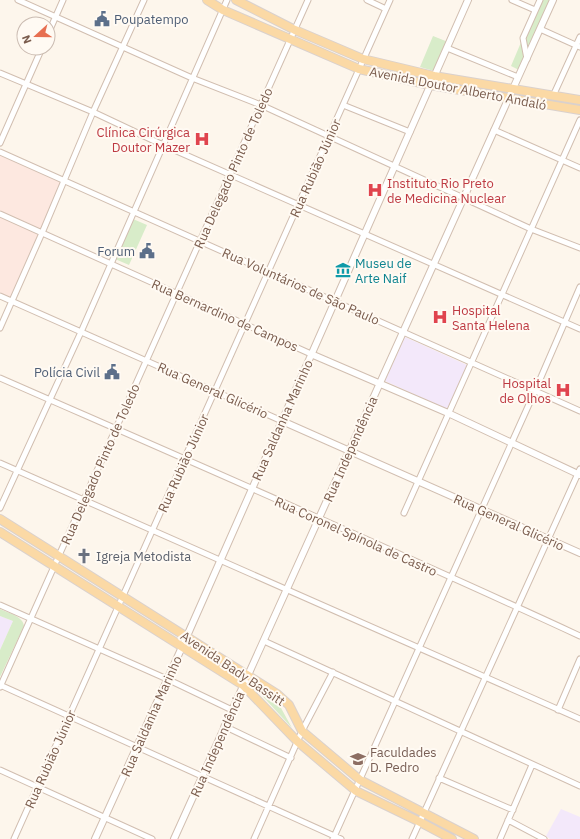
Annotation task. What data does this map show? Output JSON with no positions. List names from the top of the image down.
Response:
{
  "streets": {
    "main road": ["Avenida Doutor Alberto Andaló", "Avenida Bady Bassitt"],
    "street": [
      "Rua Delegado Pinto de Toledo",
      "Rua Rubião Júnior",
      "Rua Voluntários de São Paulo",
      "Rua Bernardino de Campos",
      "Rua General Glicério",
      "Rua Saldanha Marinho",
      "Rua Independência",
      "Rua Coronel Spínola de Castro"
    ]
  },
  "crossings": [
    ["Avenida Doutor Alberto Andaló", "Rua Delegado Pinto de Toledo"],
    ["Avenida Doutor Alberto Andaló", "Rua Rubião Júnior"],
    ["Avenida Doutor Alberto Andaló", "Rua Saldanha Marinho"],
    ["Avenida Doutor Alberto Andaló", "Rua Independência"],
    ["Rua Delegado Pinto de Toledo", "Rua Voluntários de São Paulo"],
    ["Rua Delegado Pinto de Toledo", "Rua Bernardino de Campos"],
    ["Rua Delegado Pinto de Toledo", "Rua General Glicério"],
    ["Rua Delegado Pinto de Toledo", "Rua Coronel Spínola de Castro"],
    ["Rua Delegado Pinto de Toledo", "Avenida Bady Bassitt"],
    ["Rua Rubião Júnior", "Rua Voluntários de São Paulo"],
    ["Rua Rubião Júnior", "Rua Bernardino de Campos"],
    ["Rua Rubião Júnior", "Rua General Glicério"],
    ["Rua Rubião Júnior", "Rua Coronel Spínola de Castro"],
    ["Rua Rubião Júnior", "Avenida Bady Bassitt"],
    ["Rua Voluntários de São Paulo", "Rua Saldanha Marinho"],
    ["Rua Voluntários de São Paulo", "Rua Independência"],
    ["Rua Bernardino de Campos", "Rua Saldanha Marinho"],
    ["Rua Bernardino de Campos", "Rua Independência"],
    ["Rua General Glicério", "Rua Saldanha Marinho"],
    ["Rua General Glicério", "Rua Independência"],
    ["Rua Saldanha Marinho", "Rua Coronel Spínola de Castro"],
    ["Rua Saldanha Marinho", "Avenida Bady Bassitt"],
    ["Rua Independência", "Rua Coronel Spínola de Castro"],
    ["Rua Independência", "Avenida Bady Bassitt"]
  ],
  "places": {
    "public building": ["Poupatempo", "Forum", "Polícia Civil"],
    "hospital": [
      "Clínica Cirúrgica Doutor Mazer",
      "Instituto Rio Preto de Medicina Nuclear",
      "Hospital Santa Helena",
      "Hospital de Olhos"
    ],
    "museum": ["Museu de Arte Naif"],
    "church": ["Igreja Metodista"],
    "school or university": ["Faculdades D. Pedro"]
  },
  "north": "left"
}
